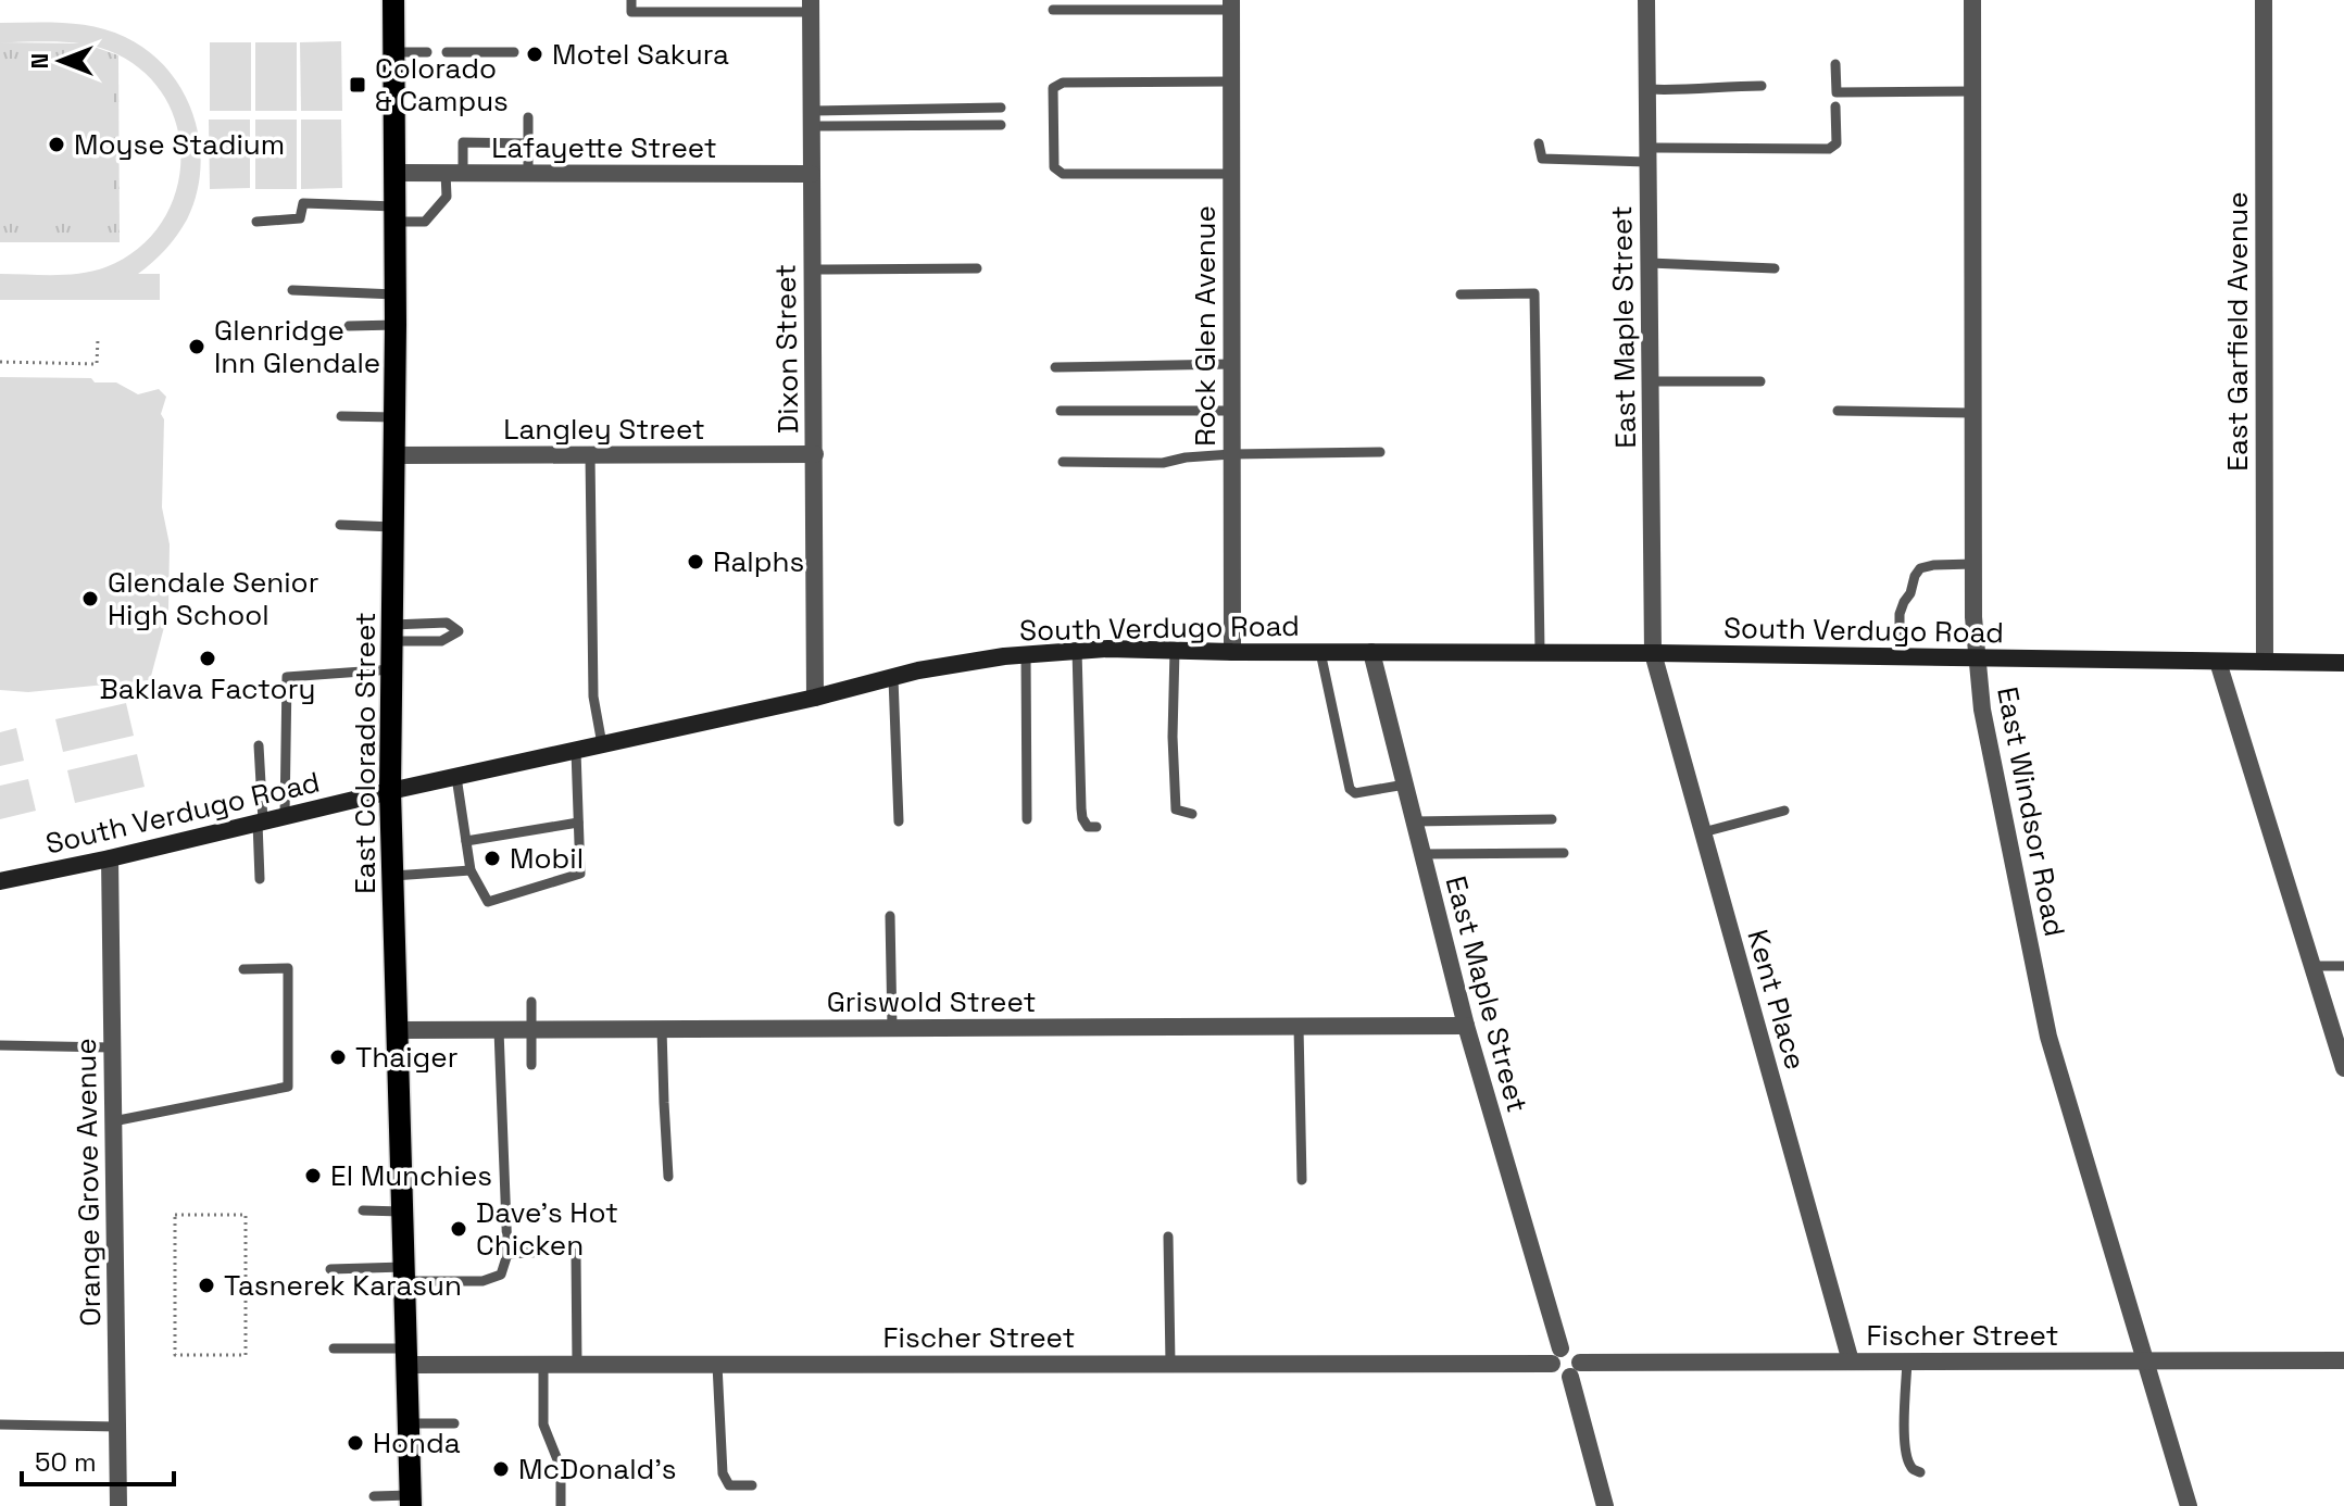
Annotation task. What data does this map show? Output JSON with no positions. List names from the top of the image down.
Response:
{
  "streets": {
    "main road": ["South Verdugo Road", "East Colorado Street"],
    "street": [
      "Lafayette Street",
      "Rock Glen Avenue",
      "East Maple Street",
      "East Garfield Avenue",
      "Dixon Street",
      "Langley Street",
      "East Windsor Road",
      "Kent Place",
      "Griswold Street",
      "Orange Grove Avenue",
      "Fischer Street"
    ]
  },
  "crossings": [
    ["Lafayette Street", "Dixon Street"],
    ["Lafayette Street", "East Colorado Street"],
    ["Rock Glen Avenue", "South Verdugo Road"],
    ["East Maple Street", "South Verdugo Road"],
    ["East Maple Street", "Kent Place"],
    ["East Maple Street", "Griswold Street"],
    ["East Maple Street", "Fischer Street"],
    ["East Garfield Avenue", "South Verdugo Road"],
    ["Dixon Street", "Langley Street"],
    ["Dixon Street", "South Verdugo Road"],
    ["Langley Street", "East Colorado Street"],
    ["South Verdugo Road", "East Colorado Street"],
    ["South Verdugo Road", "East Windsor Road"],
    ["South Verdugo Road", "Kent Place"],
    ["South Verdugo Road", "Orange Grove Avenue"],
    ["East Colorado Street", "Griswold Street"],
    ["East Colorado Street", "Fischer Street"],
    ["East Windsor Road", "Fischer Street"],
    ["Kent Place", "Fischer Street"]
  ],
  "places": {
    "other": [
      "Motel Sakura",
      "Moyse Stadium",
      "Glenridge Inn Glendale",
      "Ralphs",
      "Glendale Senior High School",
      "Baklava Factory",
      "Mobil",
      "Thaiger",
      "El Munchies",
      "Dave's Hot Chicken",
      "Tasnerek Karasun",
      "Honda",
      "McDonald's"
    ],
    "transit": ["Colorado & Campus"]
  },
  "scale_bar": "50 m",
  "north": "left"
}
